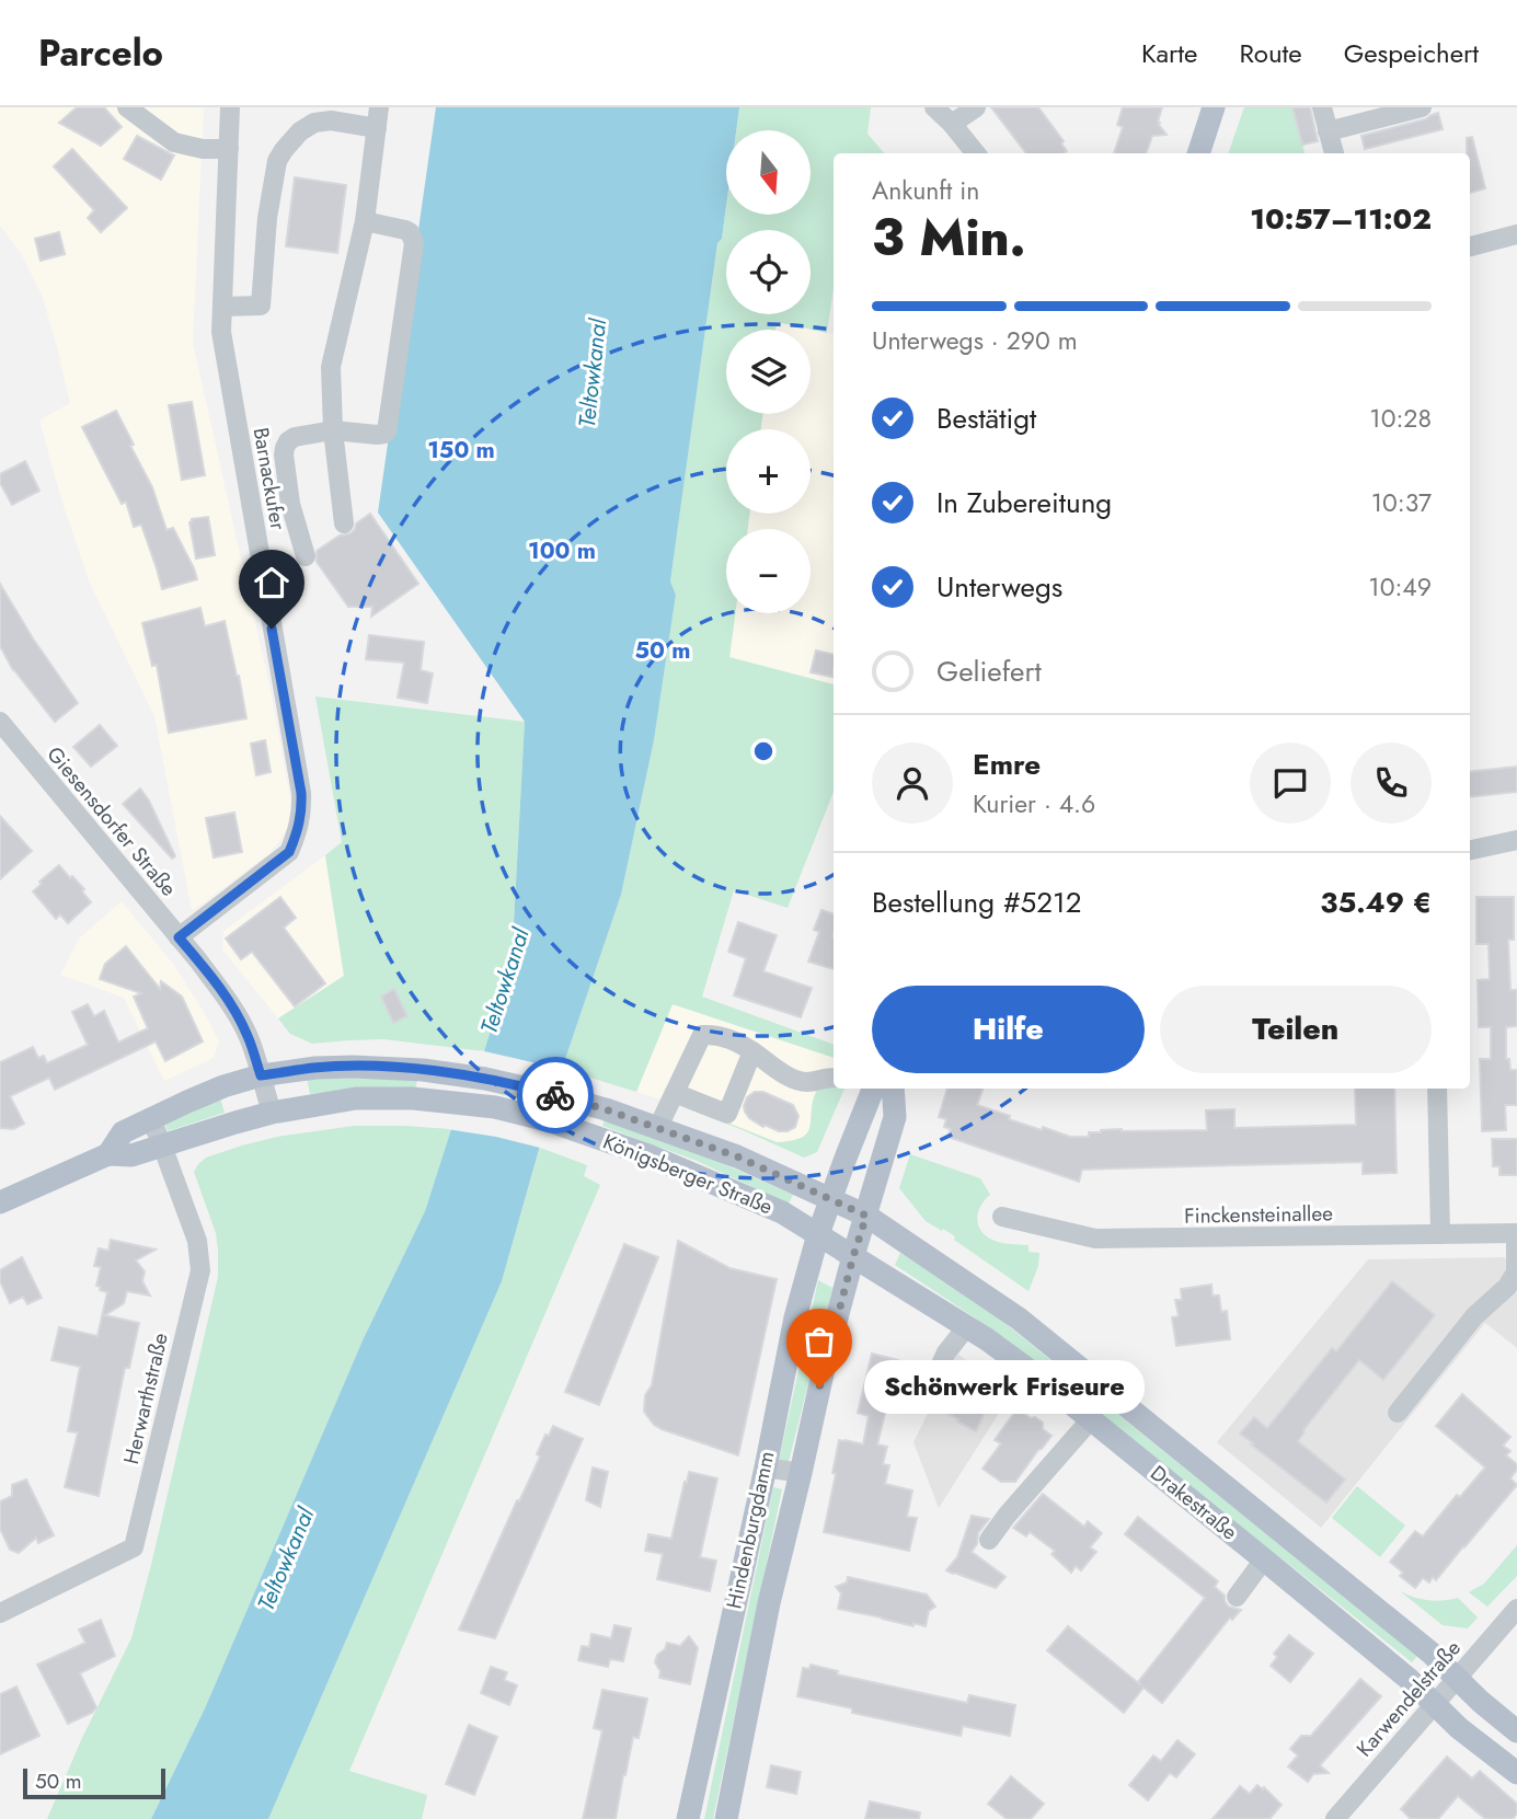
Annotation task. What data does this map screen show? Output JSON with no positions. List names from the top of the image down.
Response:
{
  "streets": {
    "main road": ["Königsberger Straße", "Drakestraße", "Hindenburgdamm"],
    "street": [
      "Barnackufer",
      "Giesensdorfer Straße",
      "Finckensteinallee",
      "Herwarthstraße",
      "Karwendelstraße"
    ]
  },
  "crossings": [
    ["Barnackufer", "Giesensdorfer Straße"],
    ["Giesensdorfer Straße", "Königsberger Straße"],
    ["Königsberger Straße", "Herwarthstraße"],
    ["Königsberger Straße", "Drakestraße"],
    ["Königsberger Straße", "Hindenburgdamm"],
    ["Drakestraße", "Hindenburgdamm"],
    ["Drakestraße", "Karwendelstraße"]
  ],
  "water": ["Teltowkanal"],
  "places": ["Schönwerk Friseure"],
  "scale_bar": "50 m",
  "north": "bottom",
  "page": {
    "header": "Parcelo",
    "nav": ["Karte", "Route", "Gespeichert"],
    "map_buttons": ["+", "−"],
    "heading": ["3 Min.", "Ankunft in", "10:57–11:02"],
    "panel": [
      "Emre",
      "Kurier · 4.6",
      "Bestellung #5212",
      "35.49 €"
    ],
    "bar": "Unterwegs · 290 m",
    "list": [
      ["Bestätigt", "10:28"],
      ["In Zubereitung", "10:37"],
      ["Unterwegs", "10:49"],
      "Geliefert"
    ],
    "buttons": ["Hilfe", "Teilen"],
    "bubble": "Schönwerk Friseure",
    "scale": "50 m"
  },
  "rings": ["150 m", "100 m", "50 m"]
}
